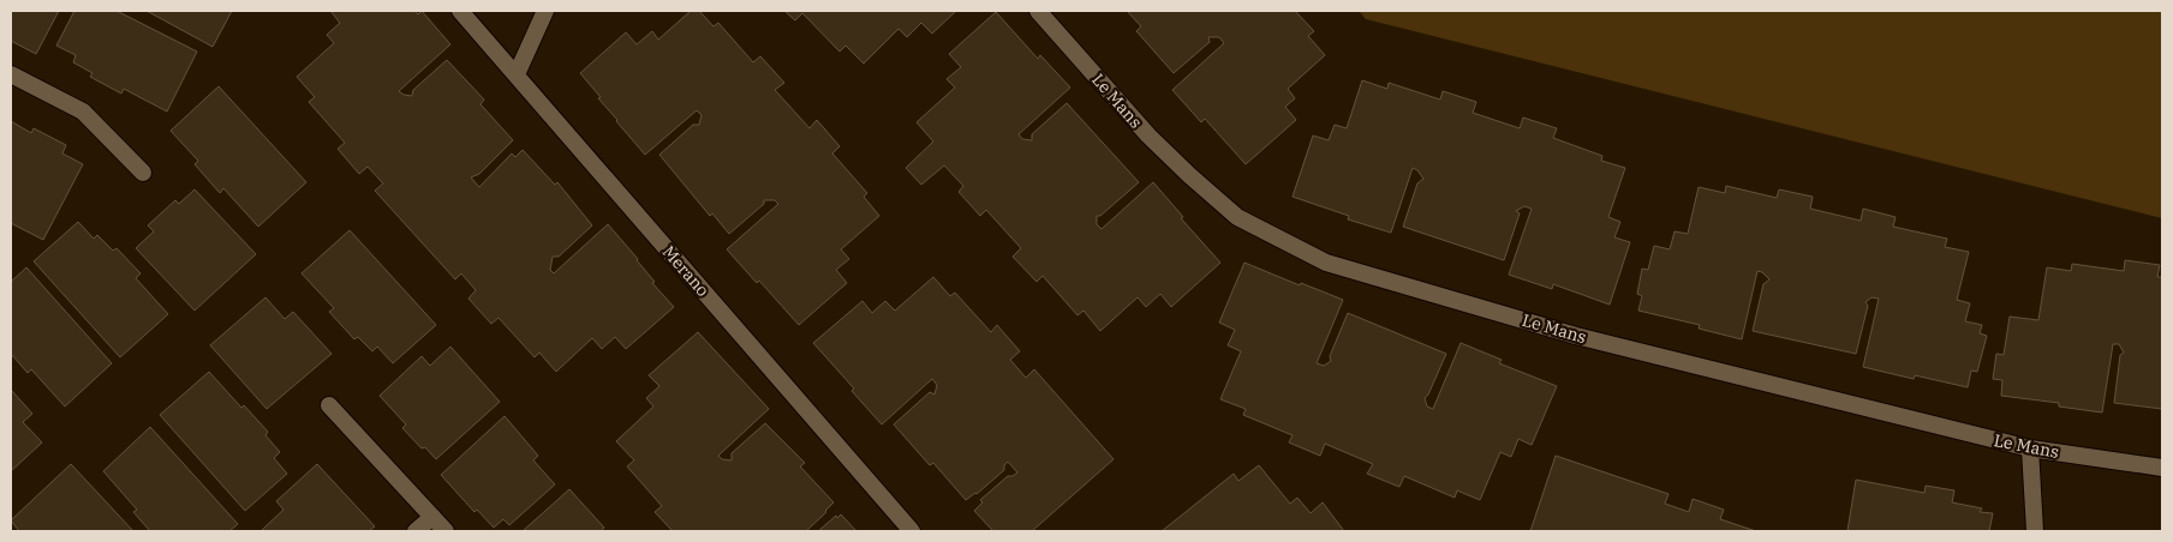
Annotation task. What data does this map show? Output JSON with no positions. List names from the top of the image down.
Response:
{
  "streets": {
    "street": ["Le Mans", "Merano"]
  }
}
